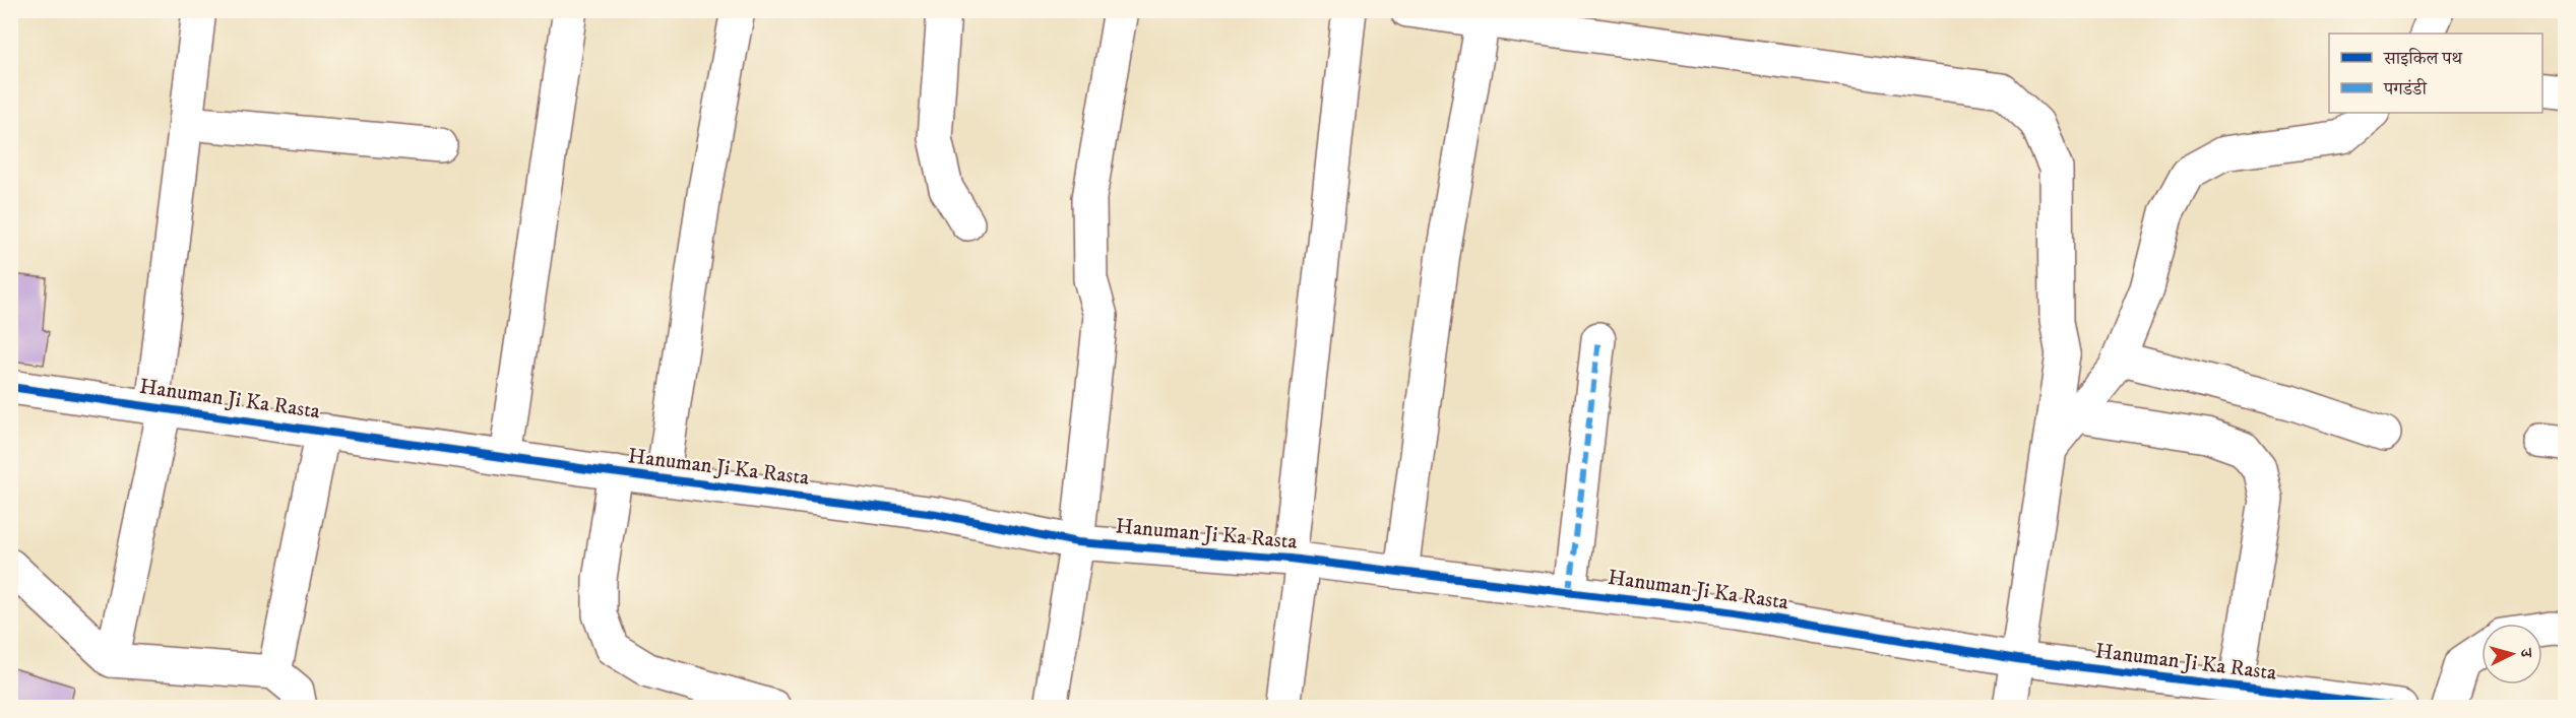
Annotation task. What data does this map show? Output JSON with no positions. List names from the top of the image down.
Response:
{
  "streets": {
    "street": ["Hanuman Ji Ka Rasta"]
  },
  "legend": ["साइकिल पथ", "पगडंडी"],
  "north": "right"
}
